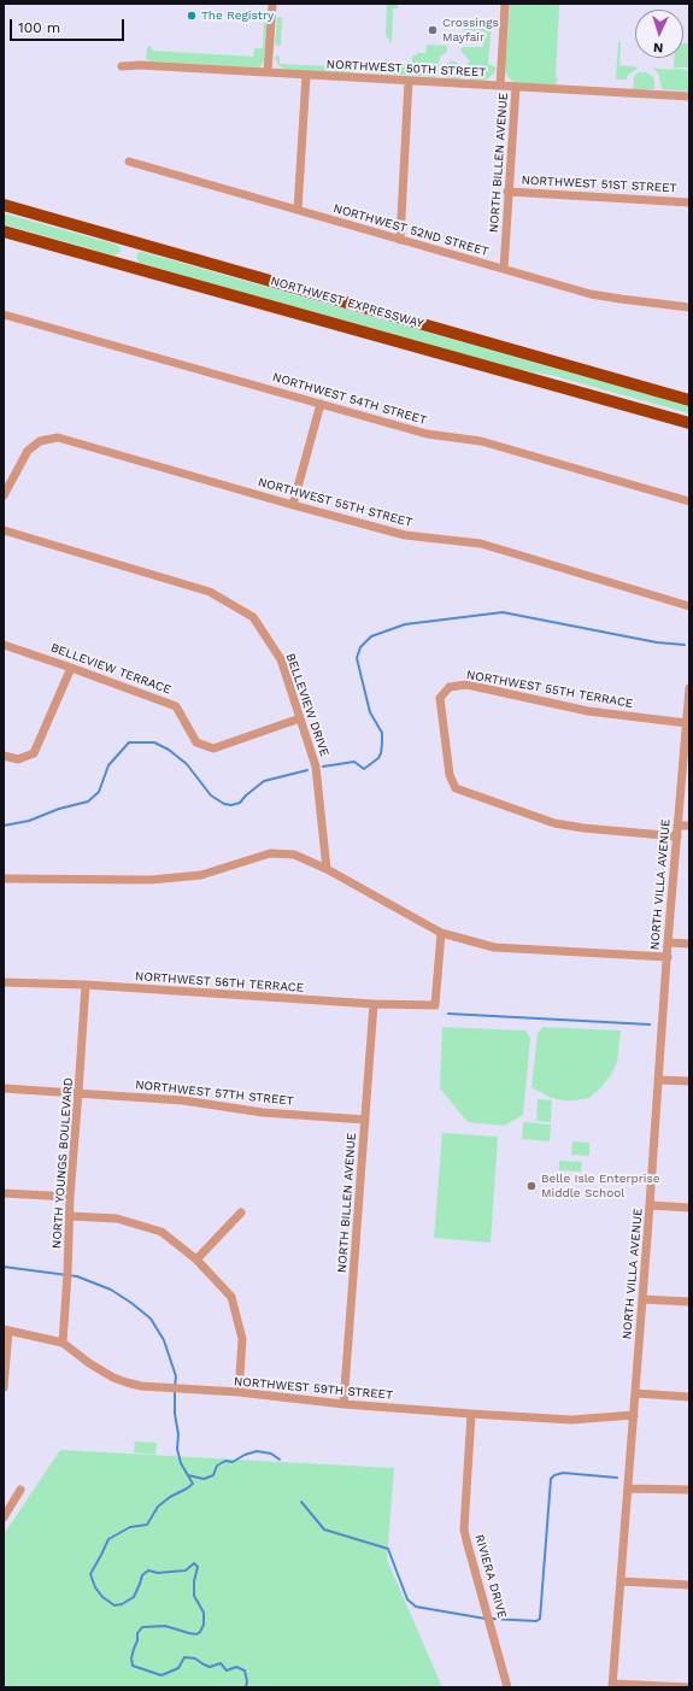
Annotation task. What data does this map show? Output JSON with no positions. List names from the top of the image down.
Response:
{
  "streets": {
    "highway": ["NORTHWEST EXPRESSWAY"],
    "street": [
      "NORTHWEST 50TH STREET",
      "NORTH BILLEN AVENUE",
      "NORTHWEST 51ST STREET",
      "NORTHWEST 52ND STREET",
      "NORTHWEST 54TH STREET",
      "NORTHWEST 55TH STREET",
      "BELLEVIEW TERRACE",
      "NORTHWEST 55TH TERRACE",
      "BELLEVIEW DRIVE",
      "NORTH VILLA AVENUE",
      "NORTHWEST 56TH TERRACE",
      "NORTHWEST 57TH STREET",
      "NORTH YOUNGS BOULEVARD",
      "NORTHWEST 59TH STREET",
      "RIVIERA DRIVE"
    ]
  },
  "crossings": [
    ["NORTHWEST 50TH STREET", "NORTH BILLEN AVENUE"],
    ["NORTH BILLEN AVENUE", "NORTHWEST 51ST STREET"],
    ["NORTH BILLEN AVENUE", "NORTHWEST 52ND STREET"],
    ["NORTH BILLEN AVENUE", "NORTHWEST 56TH TERRACE"],
    ["NORTH BILLEN AVENUE", "NORTHWEST 57TH STREET"],
    ["NORTH BILLEN AVENUE", "NORTHWEST 59TH STREET"],
    ["BELLEVIEW TERRACE", "BELLEVIEW DRIVE"],
    ["NORTHWEST 55TH TERRACE", "NORTH VILLA AVENUE"],
    ["NORTH VILLA AVENUE", "NORTHWEST 59TH STREET"],
    ["NORTHWEST 56TH TERRACE", "NORTH YOUNGS BOULEVARD"],
    ["NORTHWEST 57TH STREET", "NORTH YOUNGS BOULEVARD"],
    ["NORTH YOUNGS BOULEVARD", "NORTHWEST 59TH STREET"],
    ["NORTHWEST 59TH STREET", "RIVIERA DRIVE"]
  ],
  "places": ["The Registry", "Crossings Mayfair", "Belle Isle Enterprise Middle School"],
  "scale_bar": "100 m",
  "north": "bottom"
}
